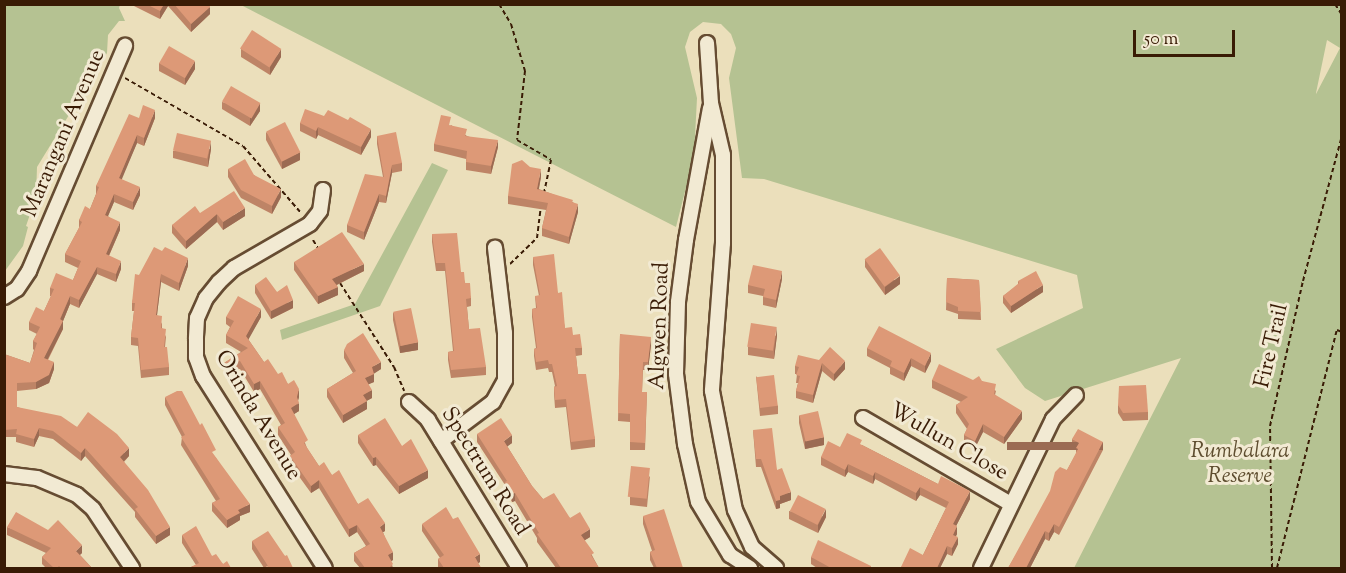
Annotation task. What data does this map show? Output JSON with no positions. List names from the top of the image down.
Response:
{
  "streets": {
    "street": [
      "Marangani Avenue",
      "Algwen Road",
      "Orinda Avenue",
      "Wullun Close",
      "Spectrum Road"
    ],
    "path": ["Fire Trail"]
  },
  "parks": ["Rumbalara Reserve"],
  "scale_bar": "50 m"
}
